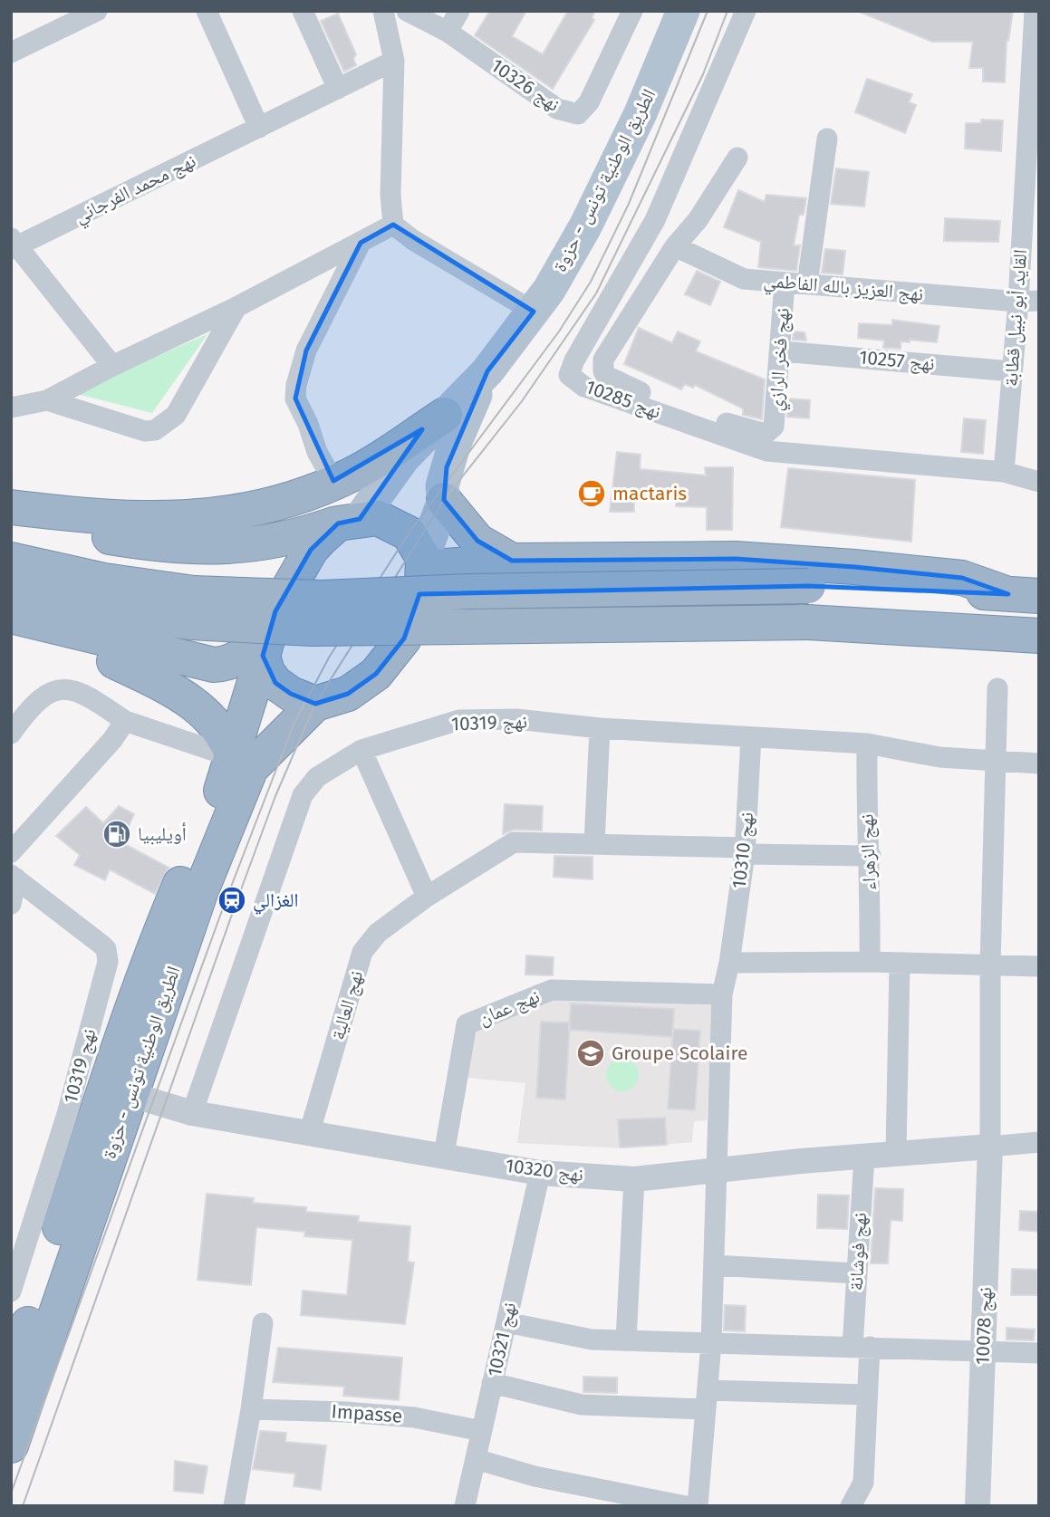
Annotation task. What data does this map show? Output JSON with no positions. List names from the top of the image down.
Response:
{
  "streets": {
    "highway": ["الطريق الوطنية تونس - حزوة"],
    "street": [
      "نهج 10326",
      "نهج محمد الفرجاني",
      "نهج العزيز بالله الفاطمي",
      "القايد أبو نبيل قطابة",
      "نهج فخر الرازي",
      "نهج 10257",
      "نهج 10285",
      "نهج 10319",
      "نهج 10310",
      "نهج الزهراء",
      "نهج العالية",
      "نهج عمان",
      "نهج 10320",
      "نهج فوشانة",
      "نهج 10078",
      "نهج 10321",
      "Impasse"
    ]
  },
  "crossings": [
    ["الطريق الوطنية تونس - حزوة", "نهج 10320"],
    ["نهج العزيز بالله الفاطمي", "القايد أبو نبيل قطابة"],
    ["نهج العزيز بالله الفاطمي", "نهج فخر الرازي"],
    ["القايد أبو نبيل قطابة", "نهج 10257"],
    ["القايد أبو نبيل قطابة", "نهج 10285"],
    ["نهج فخر الرازي", "نهج 10257"],
    ["نهج 10319", "نهج 10310"],
    ["نهج 10319", "نهج الزهراء"],
    ["نهج 10319", "نهج 10320"],
    ["نهج 10310", "نهج العالية"],
    ["نهج 10310", "نهج عمان"],
    ["نهج 10310", "نهج 10320"],
    ["نهج الزهراء", "نهج العالية"],
    ["نهج العالية", "نهج 10320"],
    ["نهج عمان", "نهج 10320"],
    ["نهج 10320", "نهج فوشانة"],
    ["نهج 10320", "نهج 10078"],
    ["نهج 10320", "نهج 10321"],
    ["نهج 10321", "Impasse"]
  ],
  "places": {
    "cafe": ["mactaris"],
    "fuel station": ["أويليبيا"],
    "station": ["الغزالي"],
    "school or university": ["Groupe Scolaire"]
  }
}
